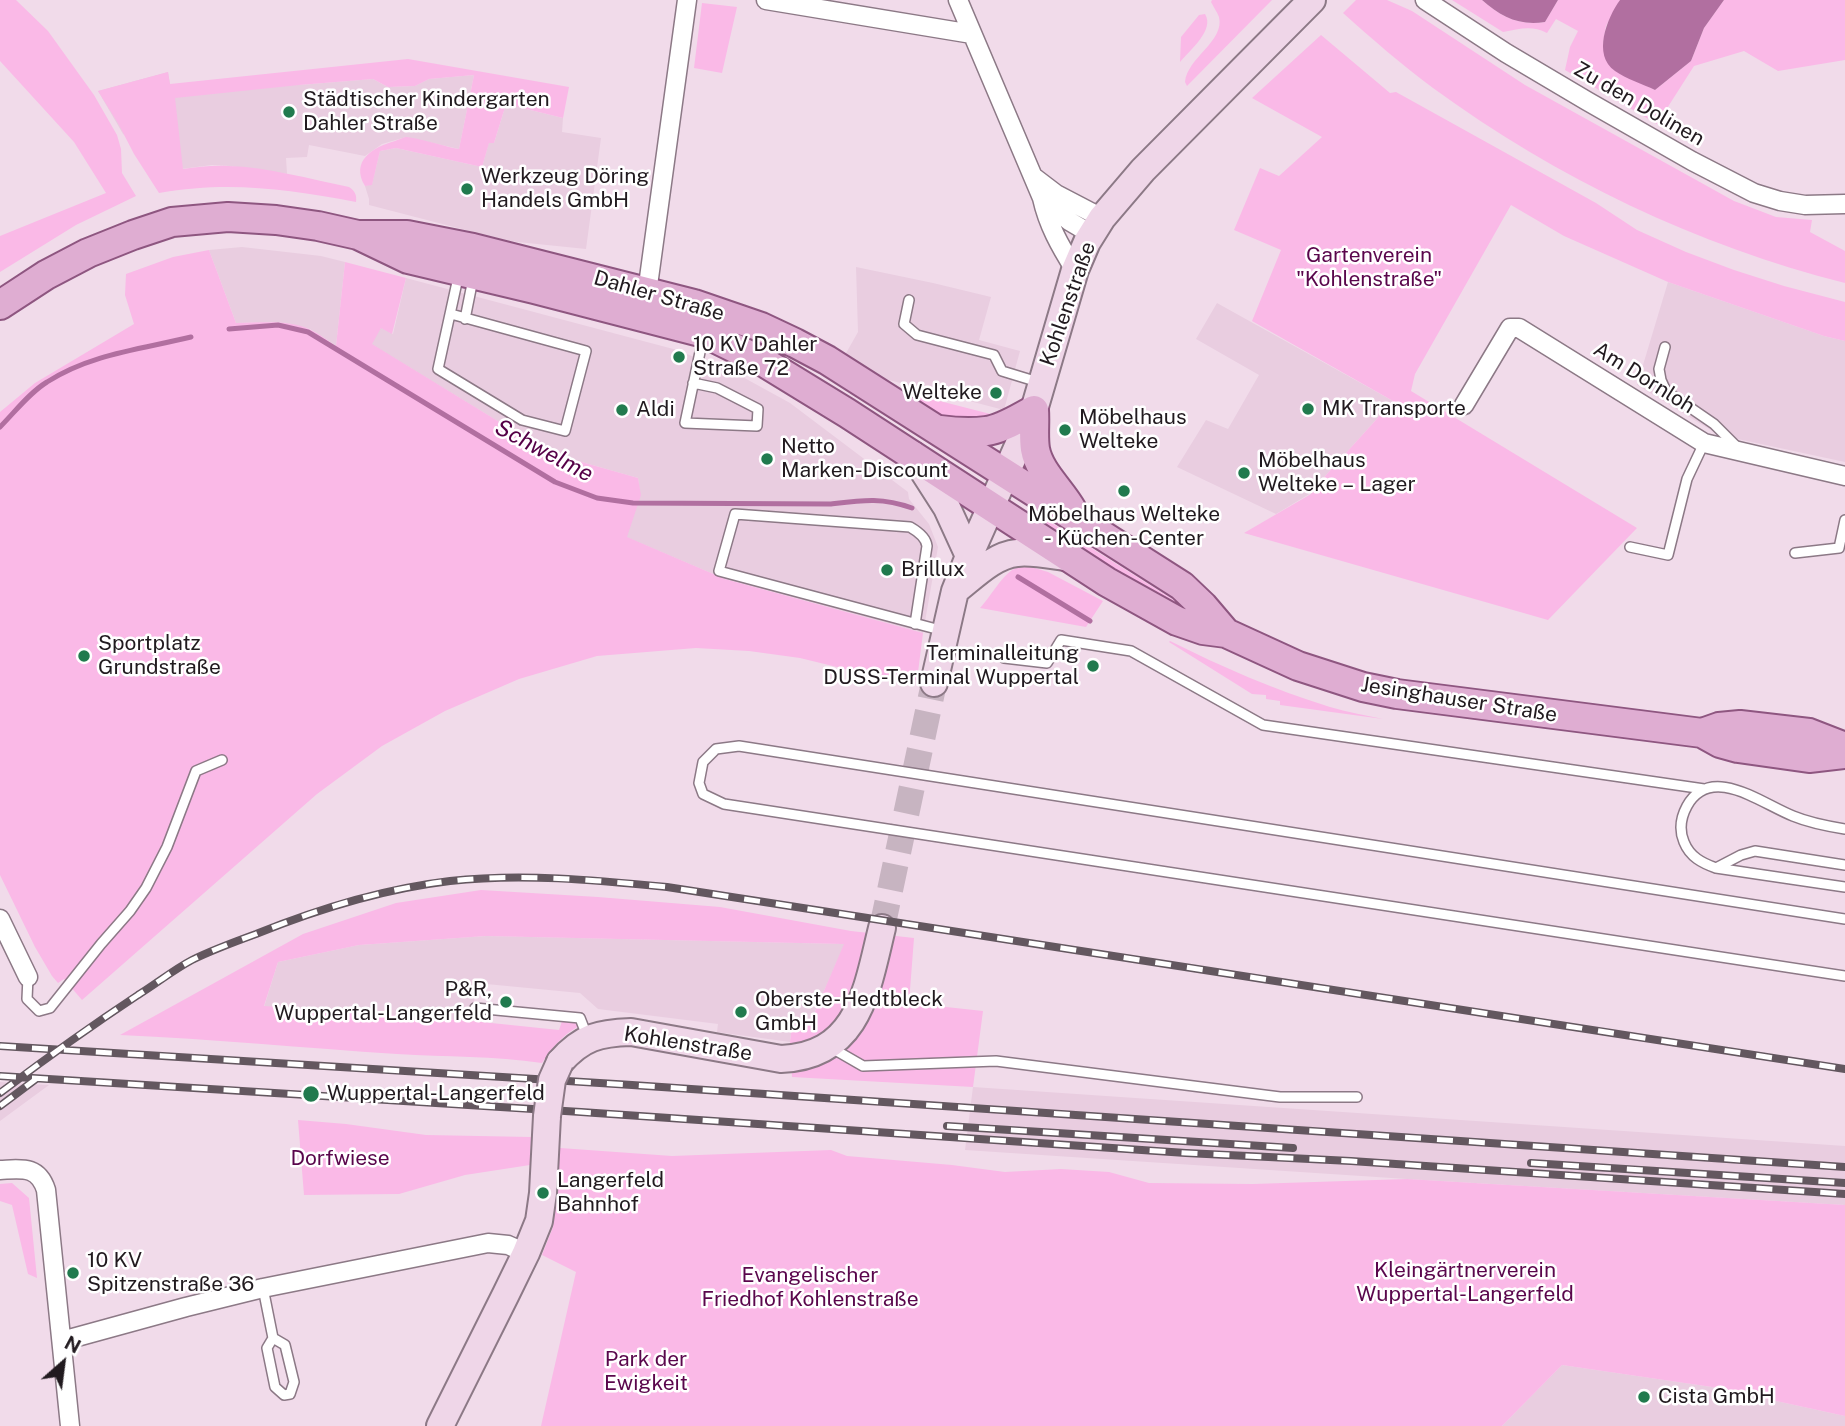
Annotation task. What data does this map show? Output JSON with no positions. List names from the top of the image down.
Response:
{
  "streets": {
    "main road": ["Dahler Straße", "Jesinghauser Straße"],
    "street": ["Zu den Dolinen", "Kohlenstraße", "Am Dornloh"]
  },
  "crossings": [
    ["Dahler Straße", "Kohlenstraße"],
    ["Dahler Straße", "Jesinghauser Straße"],
    ["Kohlenstraße", "Jesinghauser Straße"]
  ],
  "water": ["Schwelme"],
  "parks": [
    "Gartenverein \"Kohlenstraße\"",
    "Dorfwiese",
    "Kleingärtnerverein Wuppertal-Langerfeld",
    "Evangelischer Friedhof Kohlenstraße",
    "Park der Ewigkeit"
  ],
  "places": [
    "Städtischer Kindergarten Dahler Straße",
    "Werkzeug Döring Handels GmbH",
    "10 KV Dahler Straße 72",
    "Welteke",
    "MK Transporte",
    "Aldi",
    "Möbelhaus Welteke",
    "Netto Marken-Discount",
    "Möbelhaus Welteke – Lager",
    "Möbelhaus Welteke - Küchen-Center",
    "Brillux",
    "Sportplatz Grundstraße",
    "Terminalleitung DUSS-Terminal Wuppertal",
    "P&R, Wuppertal-Langerfeld",
    "Oberste-Hedtbleck GmbH",
    "Wuppertal-Langerfeld",
    "Langerfeld Bahnhof",
    "10 KV Spitzenstraße 36",
    "Cista GmbH"
  ],
  "north": "top right"
}
